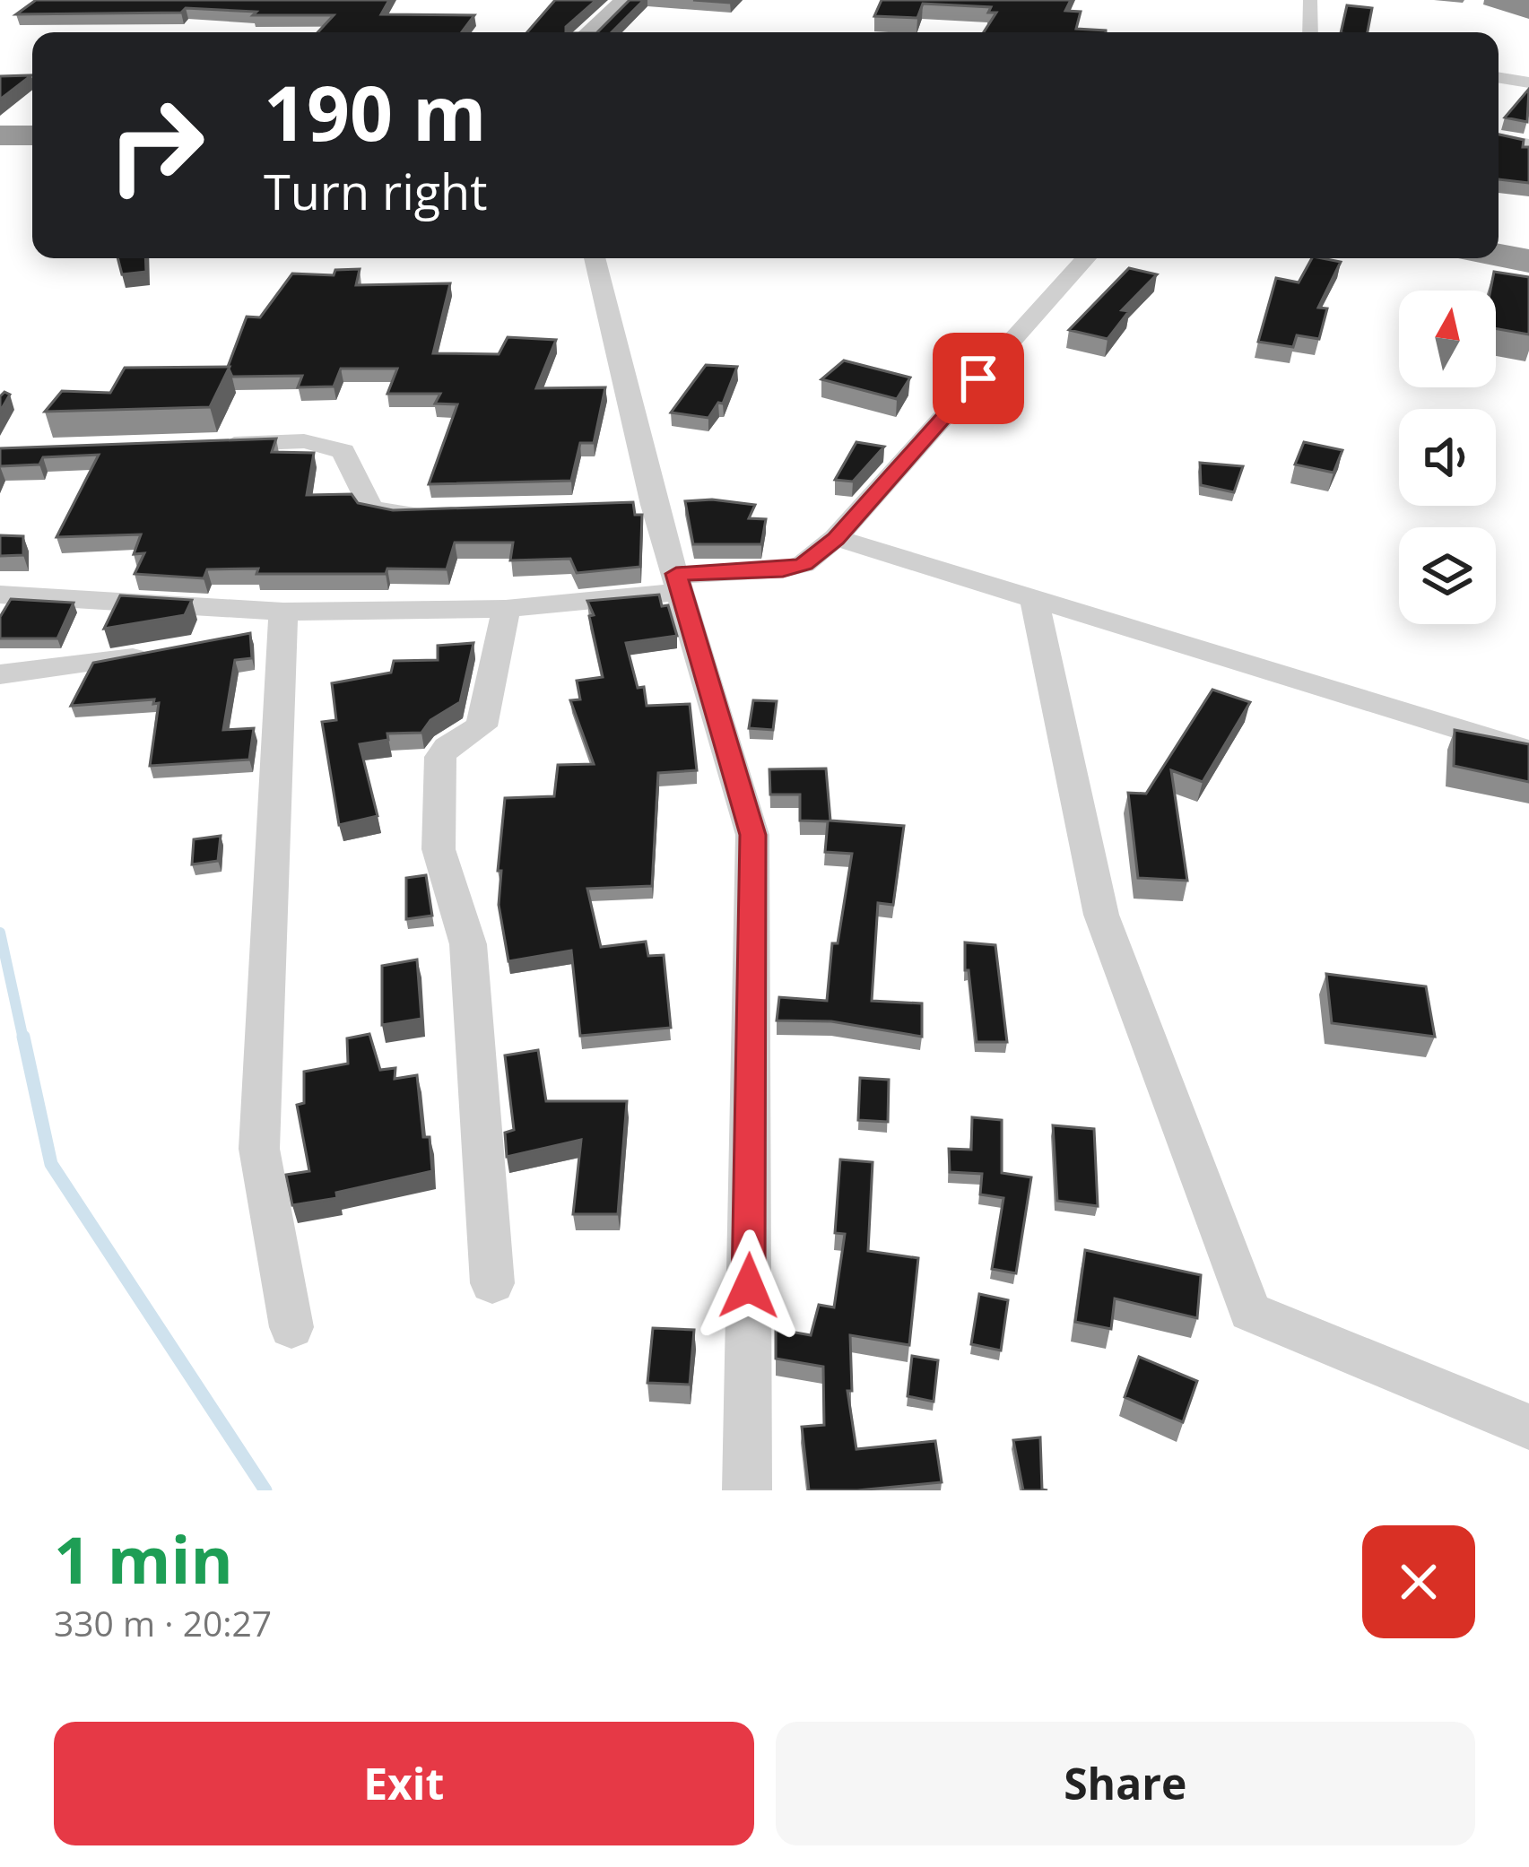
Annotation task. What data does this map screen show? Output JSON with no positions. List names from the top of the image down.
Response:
{
  "north": "top",
  "page": {
    "turn": ["190 m", "Turn right"],
    "heading": ["1 min", "330 m · 20:27"],
    "buttons": ["Exit", "Share"]
  }
}
